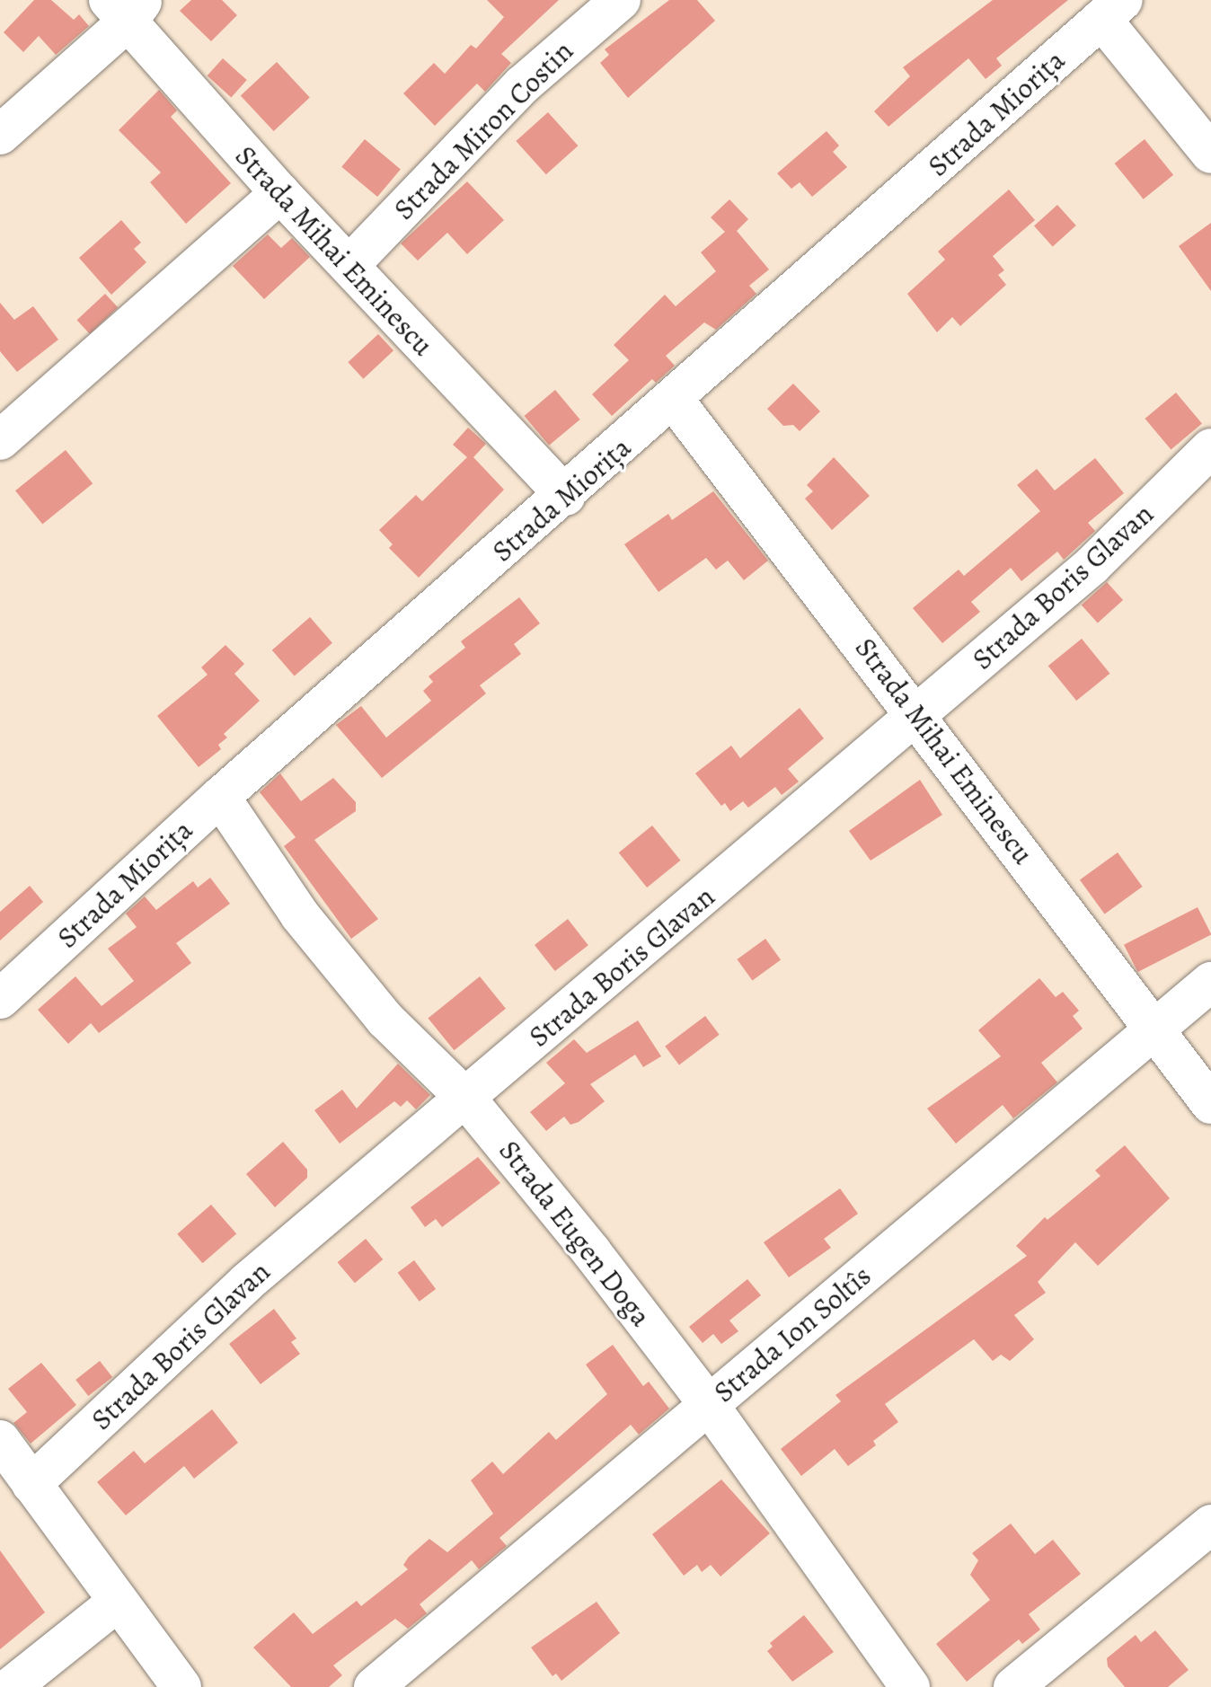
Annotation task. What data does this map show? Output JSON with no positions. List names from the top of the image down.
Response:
{
  "streets": {
    "street": [
      "Strada Miorița",
      "Strada Miron Costin",
      "Strada Mihai Eminescu",
      "Strada Boris Glavan",
      "Strada Eugen Doga",
      "Strada Ion Soltîs"
    ]
  },
  "crossings": [
    ["Strada Miorița", "Strada Mihai Eminescu"],
    ["Strada Miorița", "Strada Eugen Doga"],
    ["Strada Miron Costin", "Strada Mihai Eminescu"],
    ["Strada Mihai Eminescu", "Strada Boris Glavan"],
    ["Strada Mihai Eminescu", "Strada Ion Soltîs"],
    ["Strada Boris Glavan", "Strada Eugen Doga"],
    ["Strada Eugen Doga", "Strada Ion Soltîs"]
  ]
}
